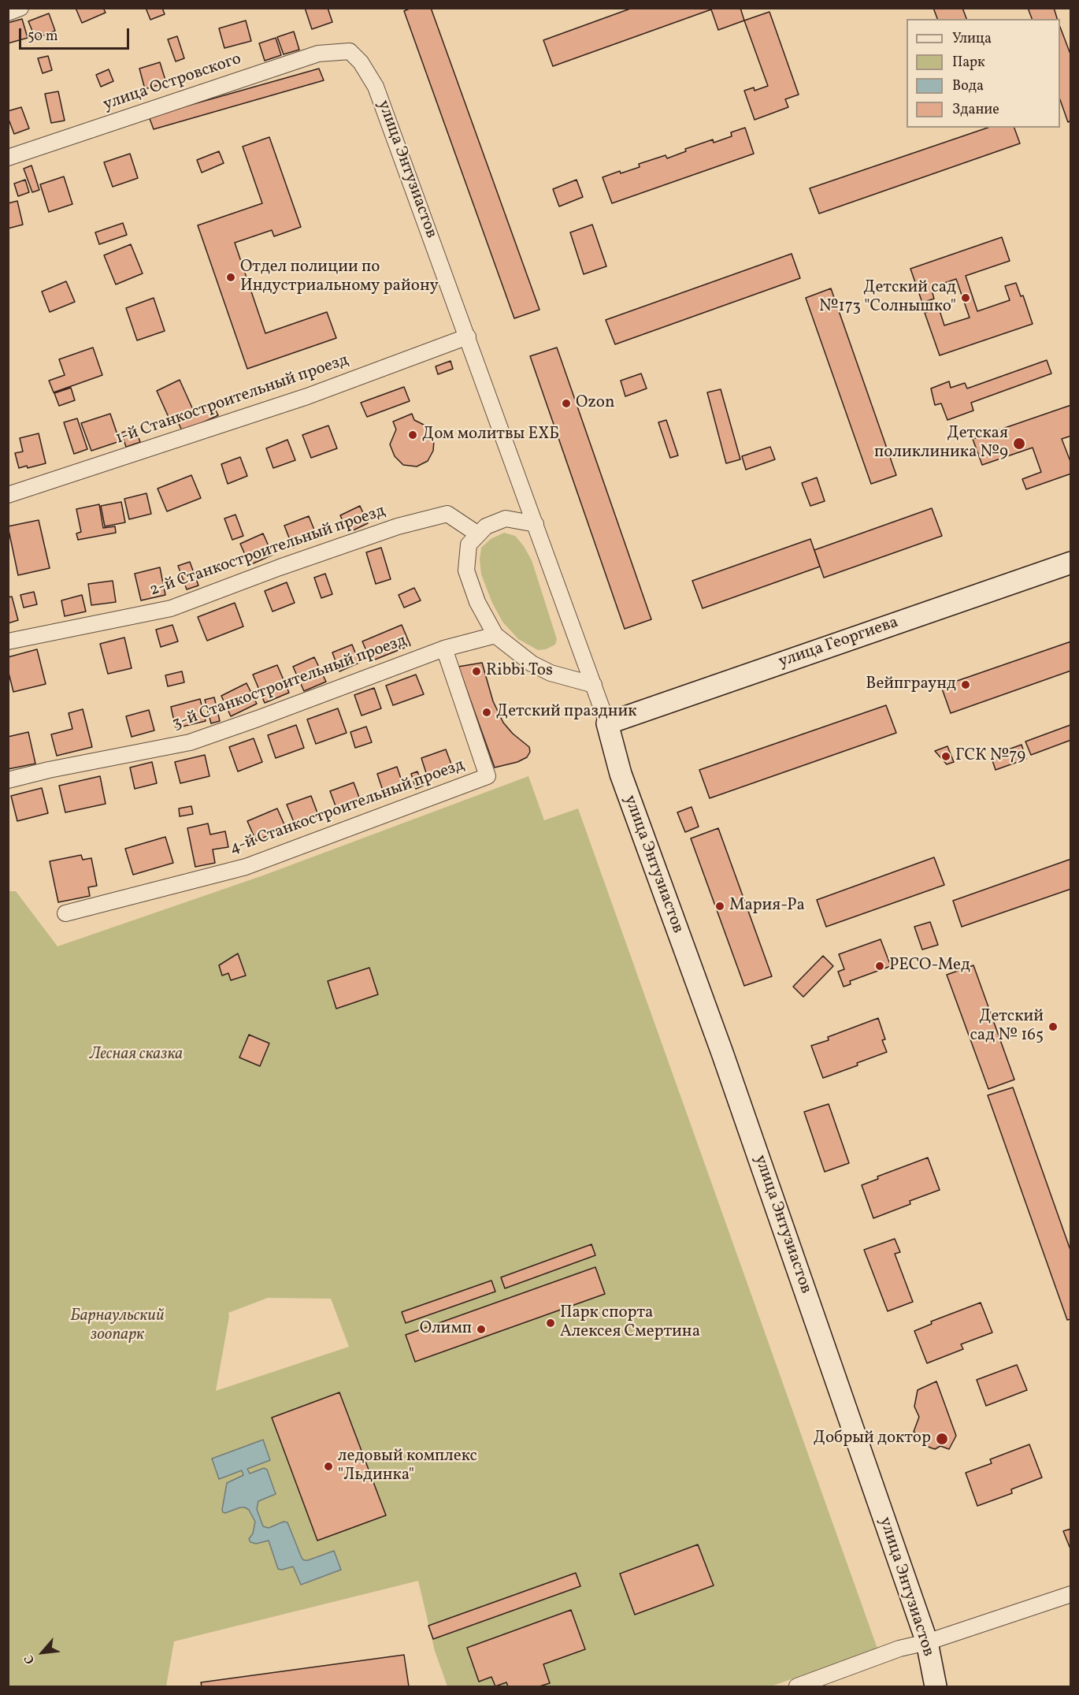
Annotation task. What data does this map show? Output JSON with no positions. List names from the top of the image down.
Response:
{
  "streets": {
    "street": [
      "улица Островского",
      "улица Энтузиастов",
      "1-й Станкостроительный проезд",
      "2-й Станкостроительный проезд",
      "улица Георгиева",
      "3-й Станкостроительный проезд",
      "4-й Станкостроительный проезд"
    ]
  },
  "crossings": [
    ["улица Островского", "улица Энтузиастов"],
    ["улица Энтузиастов", "1-й Станкостроительный проезд"],
    ["улица Энтузиастов", "улица Георгиева"],
    ["3-й Станкостроительный проезд", "4-й Станкостроительный проезд"]
  ],
  "parks": ["Лесная сказка", "Барнаульский зоопарк"],
  "places": [
    "Отдел полиции по Индустриальному району",
    "Детский сад №173 \"Солнышко\"",
    "Ozon",
    "Дом молитвы ЕХБ",
    "Детская поликлиника №9",
    "Ribbi Tos",
    "Вейпграунд",
    "Детский праздник",
    "ГСК №79",
    "Мария-Ра",
    "РЕСО-Мед",
    "Детский сад № 165",
    "Парк спорта Алексея Смертина",
    "Олимп",
    "Добрый доктор",
    "ледовый комплекс \"Льдинка\""
  ],
  "legend": [
    "Улица",
    "Парк",
    "Вода",
    "Здание"
  ],
  "scale_bar": "50 m",
  "north": "bottom left"
}
